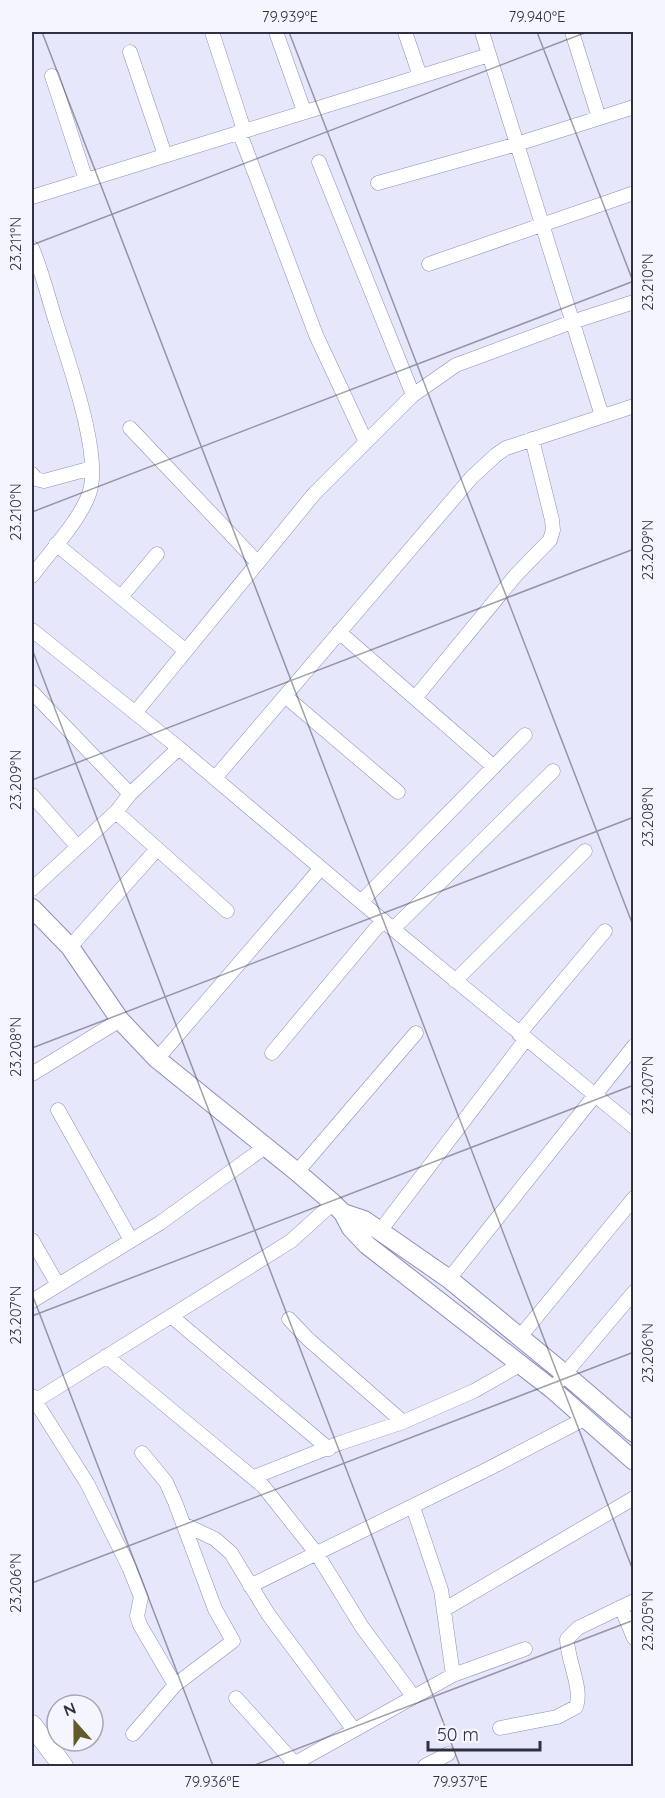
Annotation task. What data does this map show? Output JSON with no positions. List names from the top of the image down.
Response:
{
  "scale_bar": "50 m",
  "north": "top",
  "coordinates": [
    "79.939°E",
    "79.940°E",
    "23.211°N",
    "23.210°N",
    "23.209°N",
    "23.208°N",
    "23.207°N",
    "23.206°N",
    "23.205°N",
    "79.936°E",
    "79.937°E"
  ]
}
